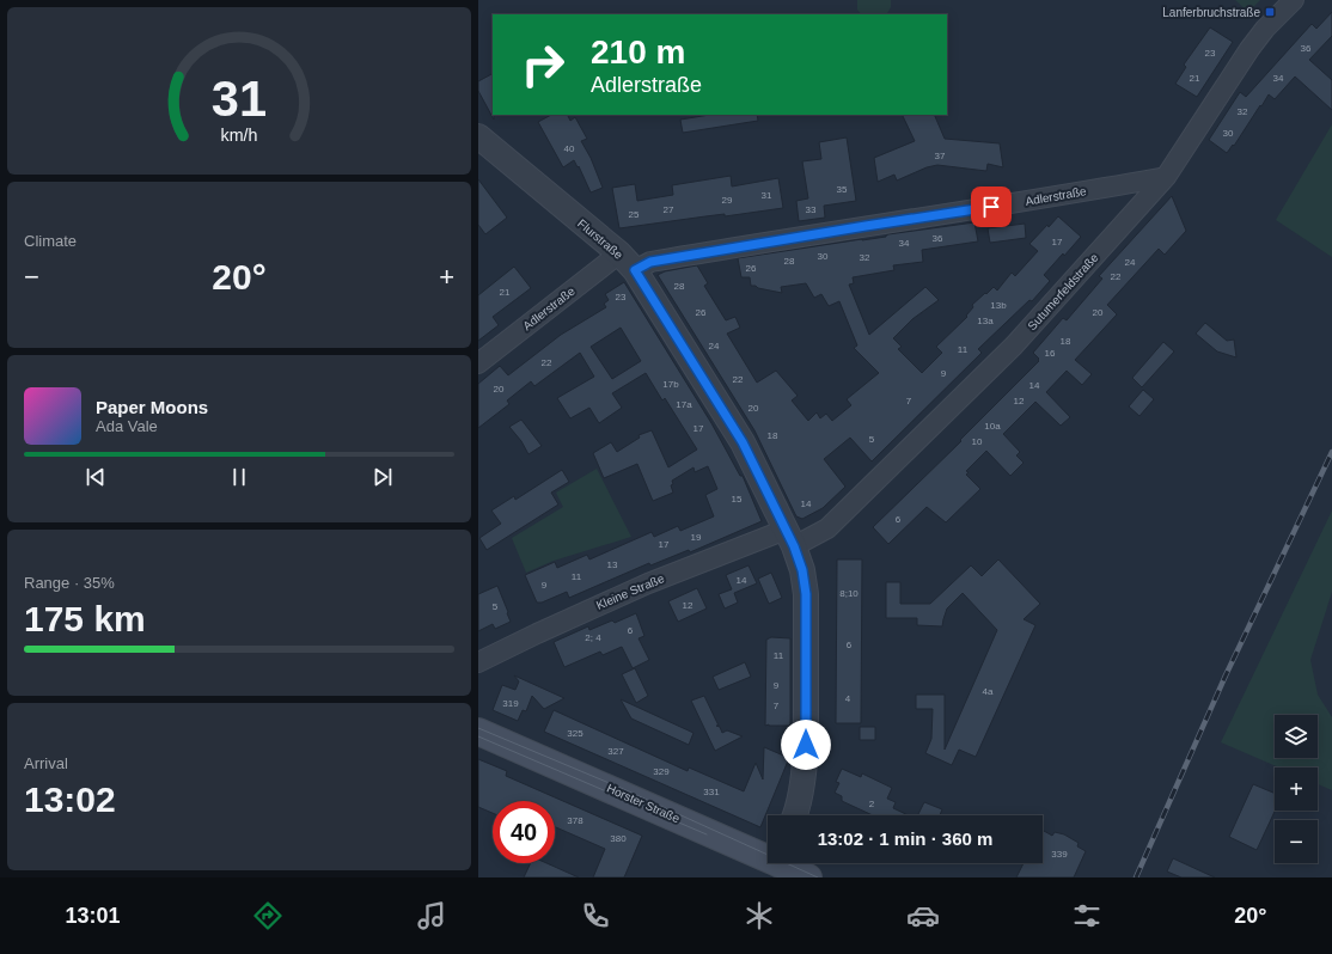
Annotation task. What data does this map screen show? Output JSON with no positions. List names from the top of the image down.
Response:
{
  "streets": {
    "main road": ["Horster Straße"],
    "street": [
      "Adlerstraße",
      "Flurstraße",
      "Sutumerfeldstraße",
      "Kleine Straße"
    ]
  },
  "crossings": [
    ["Adlerstraße", "Flurstraße"],
    ["Adlerstraße", "Sutumerfeldstraße"],
    ["Flurstraße", "Sutumerfeldstraße"],
    ["Flurstraße", "Kleine Straße"],
    ["Sutumerfeldstraße", "Kleine Straße"]
  ],
  "places": {
    "transit": ["Lanferbruchstraße"]
  },
  "house_numbers": [
    "36",
    "23",
    "21",
    "34",
    "32",
    "30",
    "40",
    "37",
    "35",
    "31",
    "29",
    "27",
    "33",
    "25",
    "36",
    "17",
    "34",
    "30",
    "32",
    "28",
    "24",
    "26",
    "22",
    "28",
    "21",
    "23",
    "13b",
    "26",
    "20",
    "13a",
    "18",
    "24",
    "11",
    "16",
    "22",
    "9",
    "22",
    "17b",
    "14",
    "20",
    "7",
    "12",
    "17a",
    "20",
    "10a",
    "17",
    "18",
    "5",
    "10",
    "15",
    "14",
    "6",
    "19",
    "17",
    "13",
    "11",
    "14",
    "9",
    "8;10",
    "12",
    "5",
    "6",
    "2; 4",
    "6",
    "11",
    "9",
    "4a",
    "4",
    "319",
    "7",
    "325",
    "327",
    "329",
    "331",
    "2",
    "378",
    "380",
    "339"
  ],
  "page": {
    "turn": ["210 m", "Adlerstraße"],
    "tile": [
      "Climate",
      ["Range · 35%", "175 km"],
      ["Arrival", "13:02"]
    ],
    "heat": ["−", "20°", "+"],
    "song": ["Paper Moons", "Ada Vale"],
    "map_buttons": ["+", "−"],
    "limit": "40",
    "trip": "13:02 · 1 min · 360 m",
    "tabs": ["13:01", "20°"],
    "gauge": ["31", "km/h"]
  }
}
